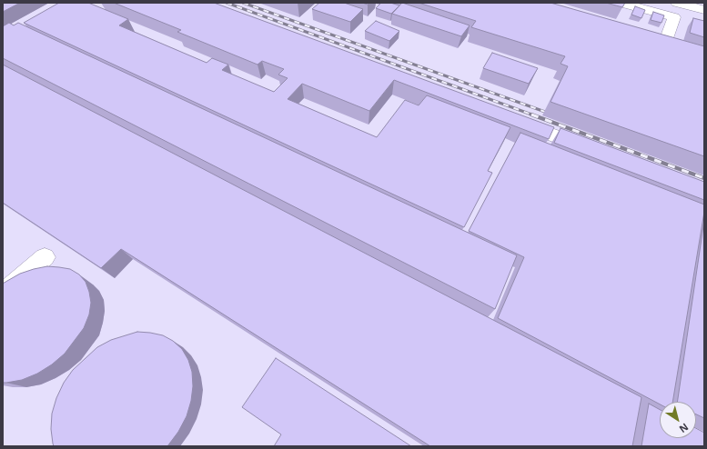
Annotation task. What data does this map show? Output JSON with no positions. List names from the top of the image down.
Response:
{
  "north": "bottom right"
}
